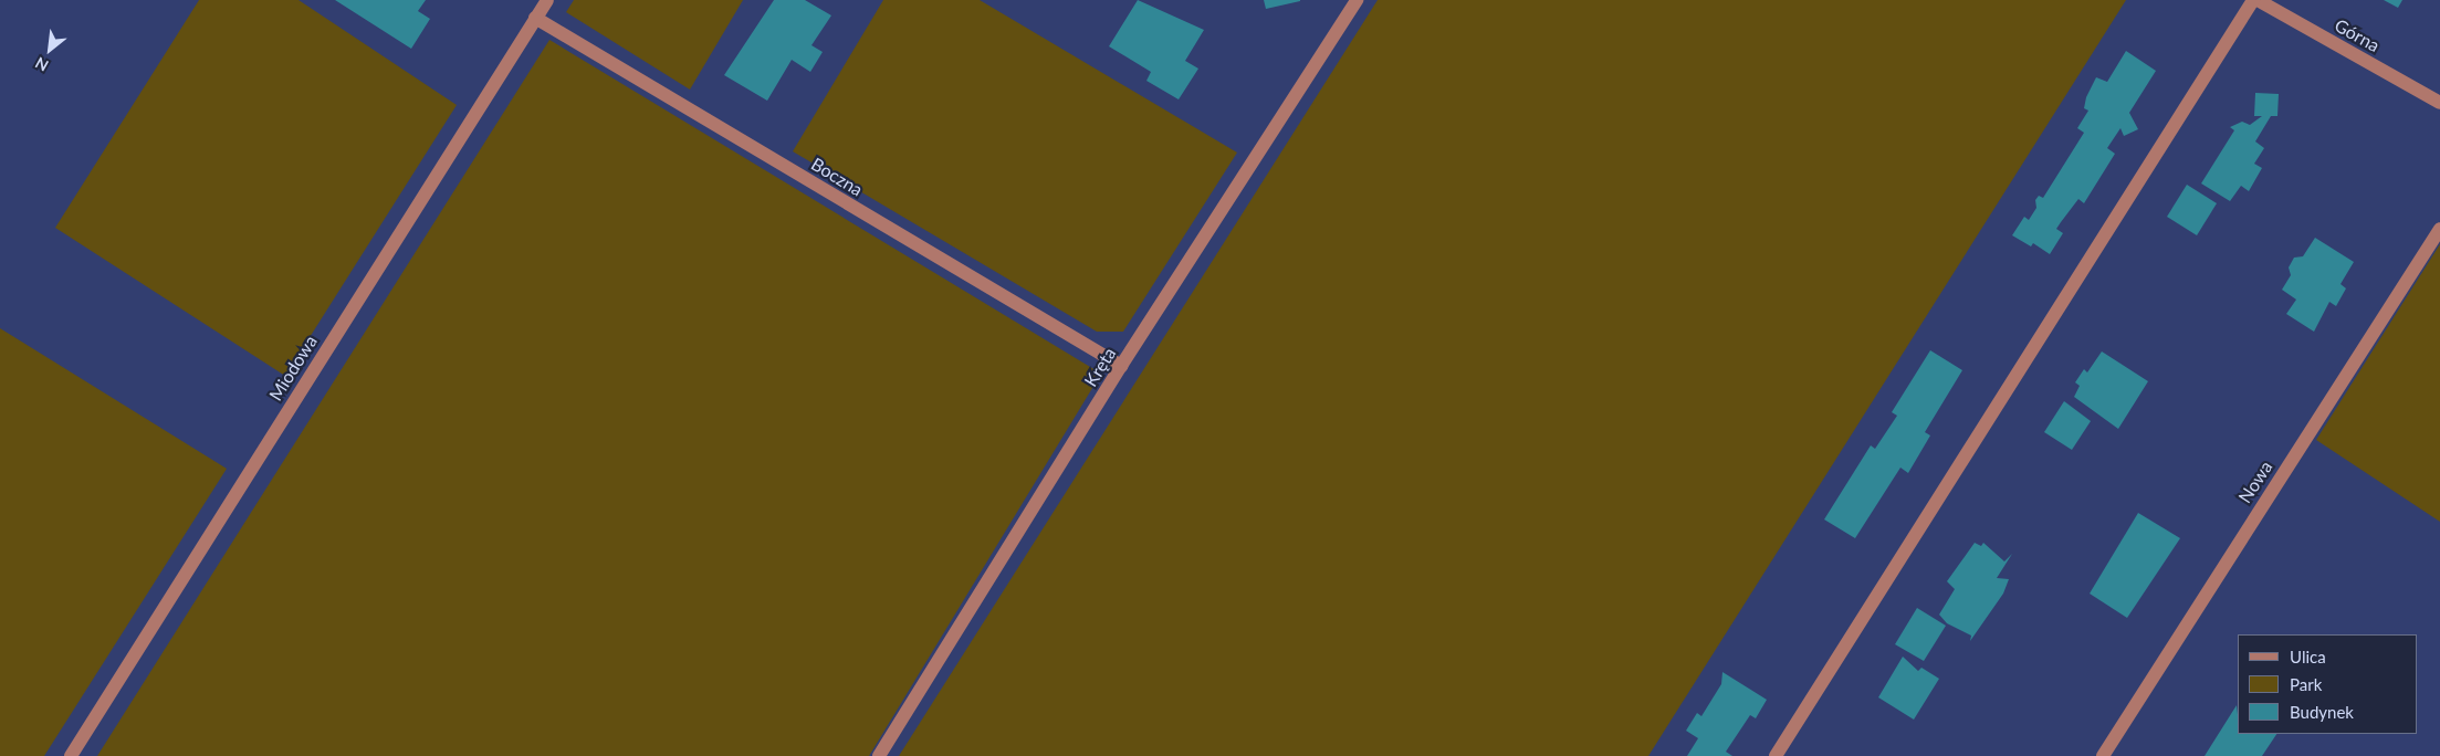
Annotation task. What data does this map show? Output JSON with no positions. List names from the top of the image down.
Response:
{
  "streets": {
    "street": [
      "Górna",
      "Boczna",
      "Kręta",
      "Miodowa",
      "Nowa"
    ]
  },
  "crossings": [
    ["Boczna", "Kręta"],
    ["Boczna", "Miodowa"]
  ],
  "legend": ["Ulica", "Park", "Budynek"],
  "north": "bottom left"
}
